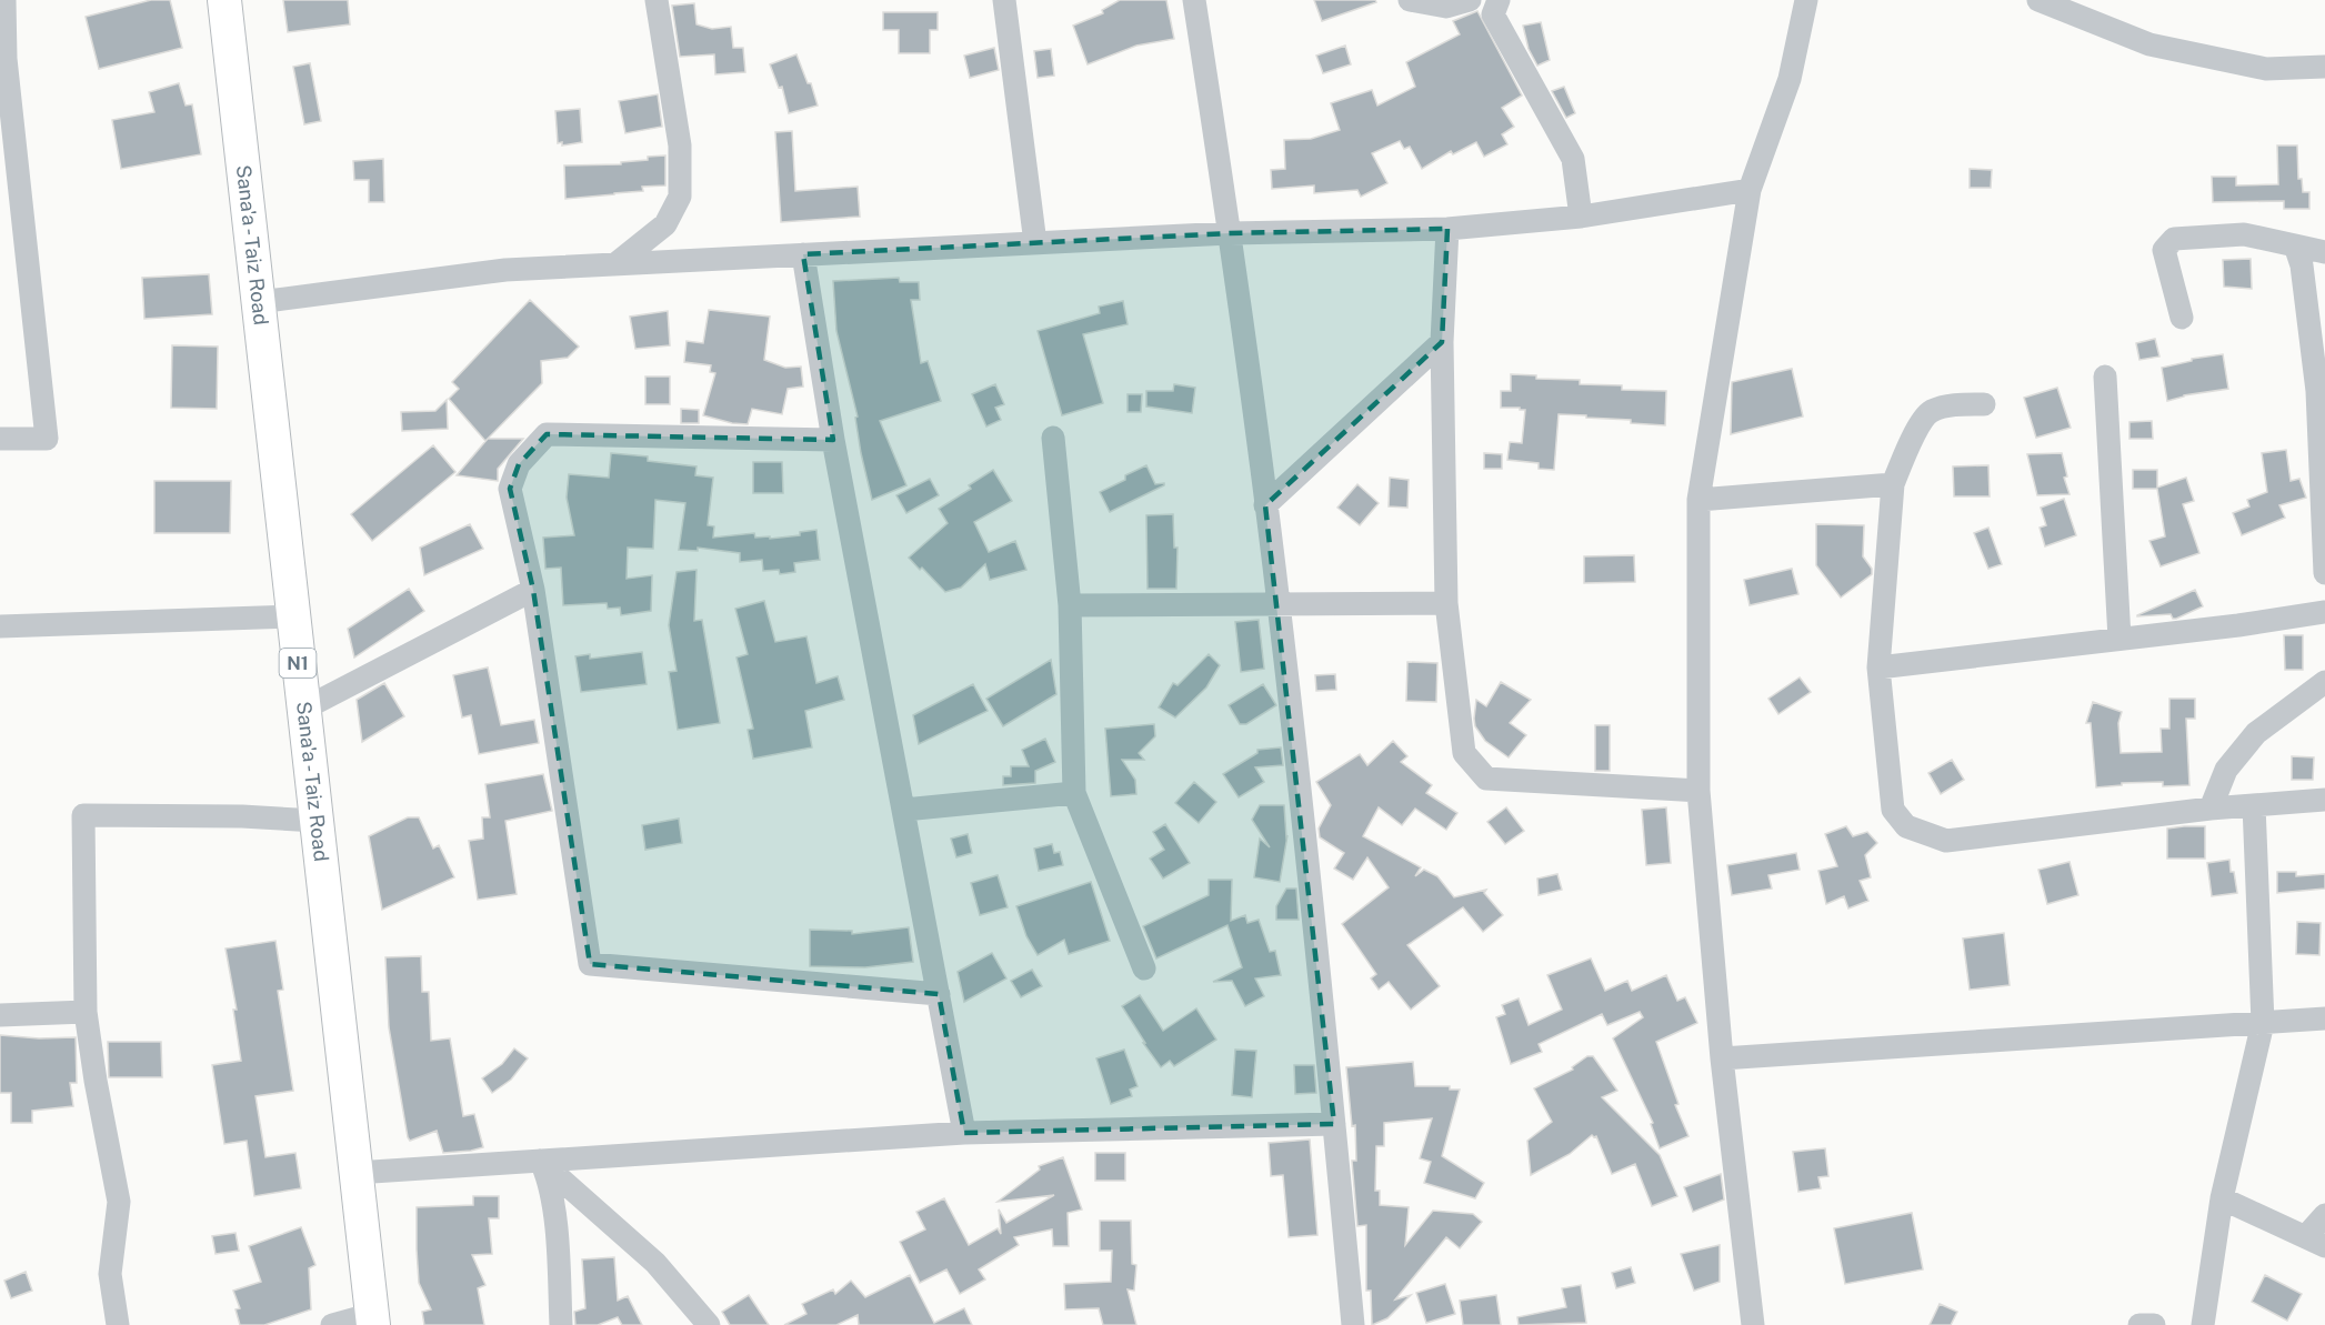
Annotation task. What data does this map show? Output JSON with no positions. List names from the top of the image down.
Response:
{
  "streets": {
    "highway": ["Sana'a - Taiz Road", "N1"]
  }
}
